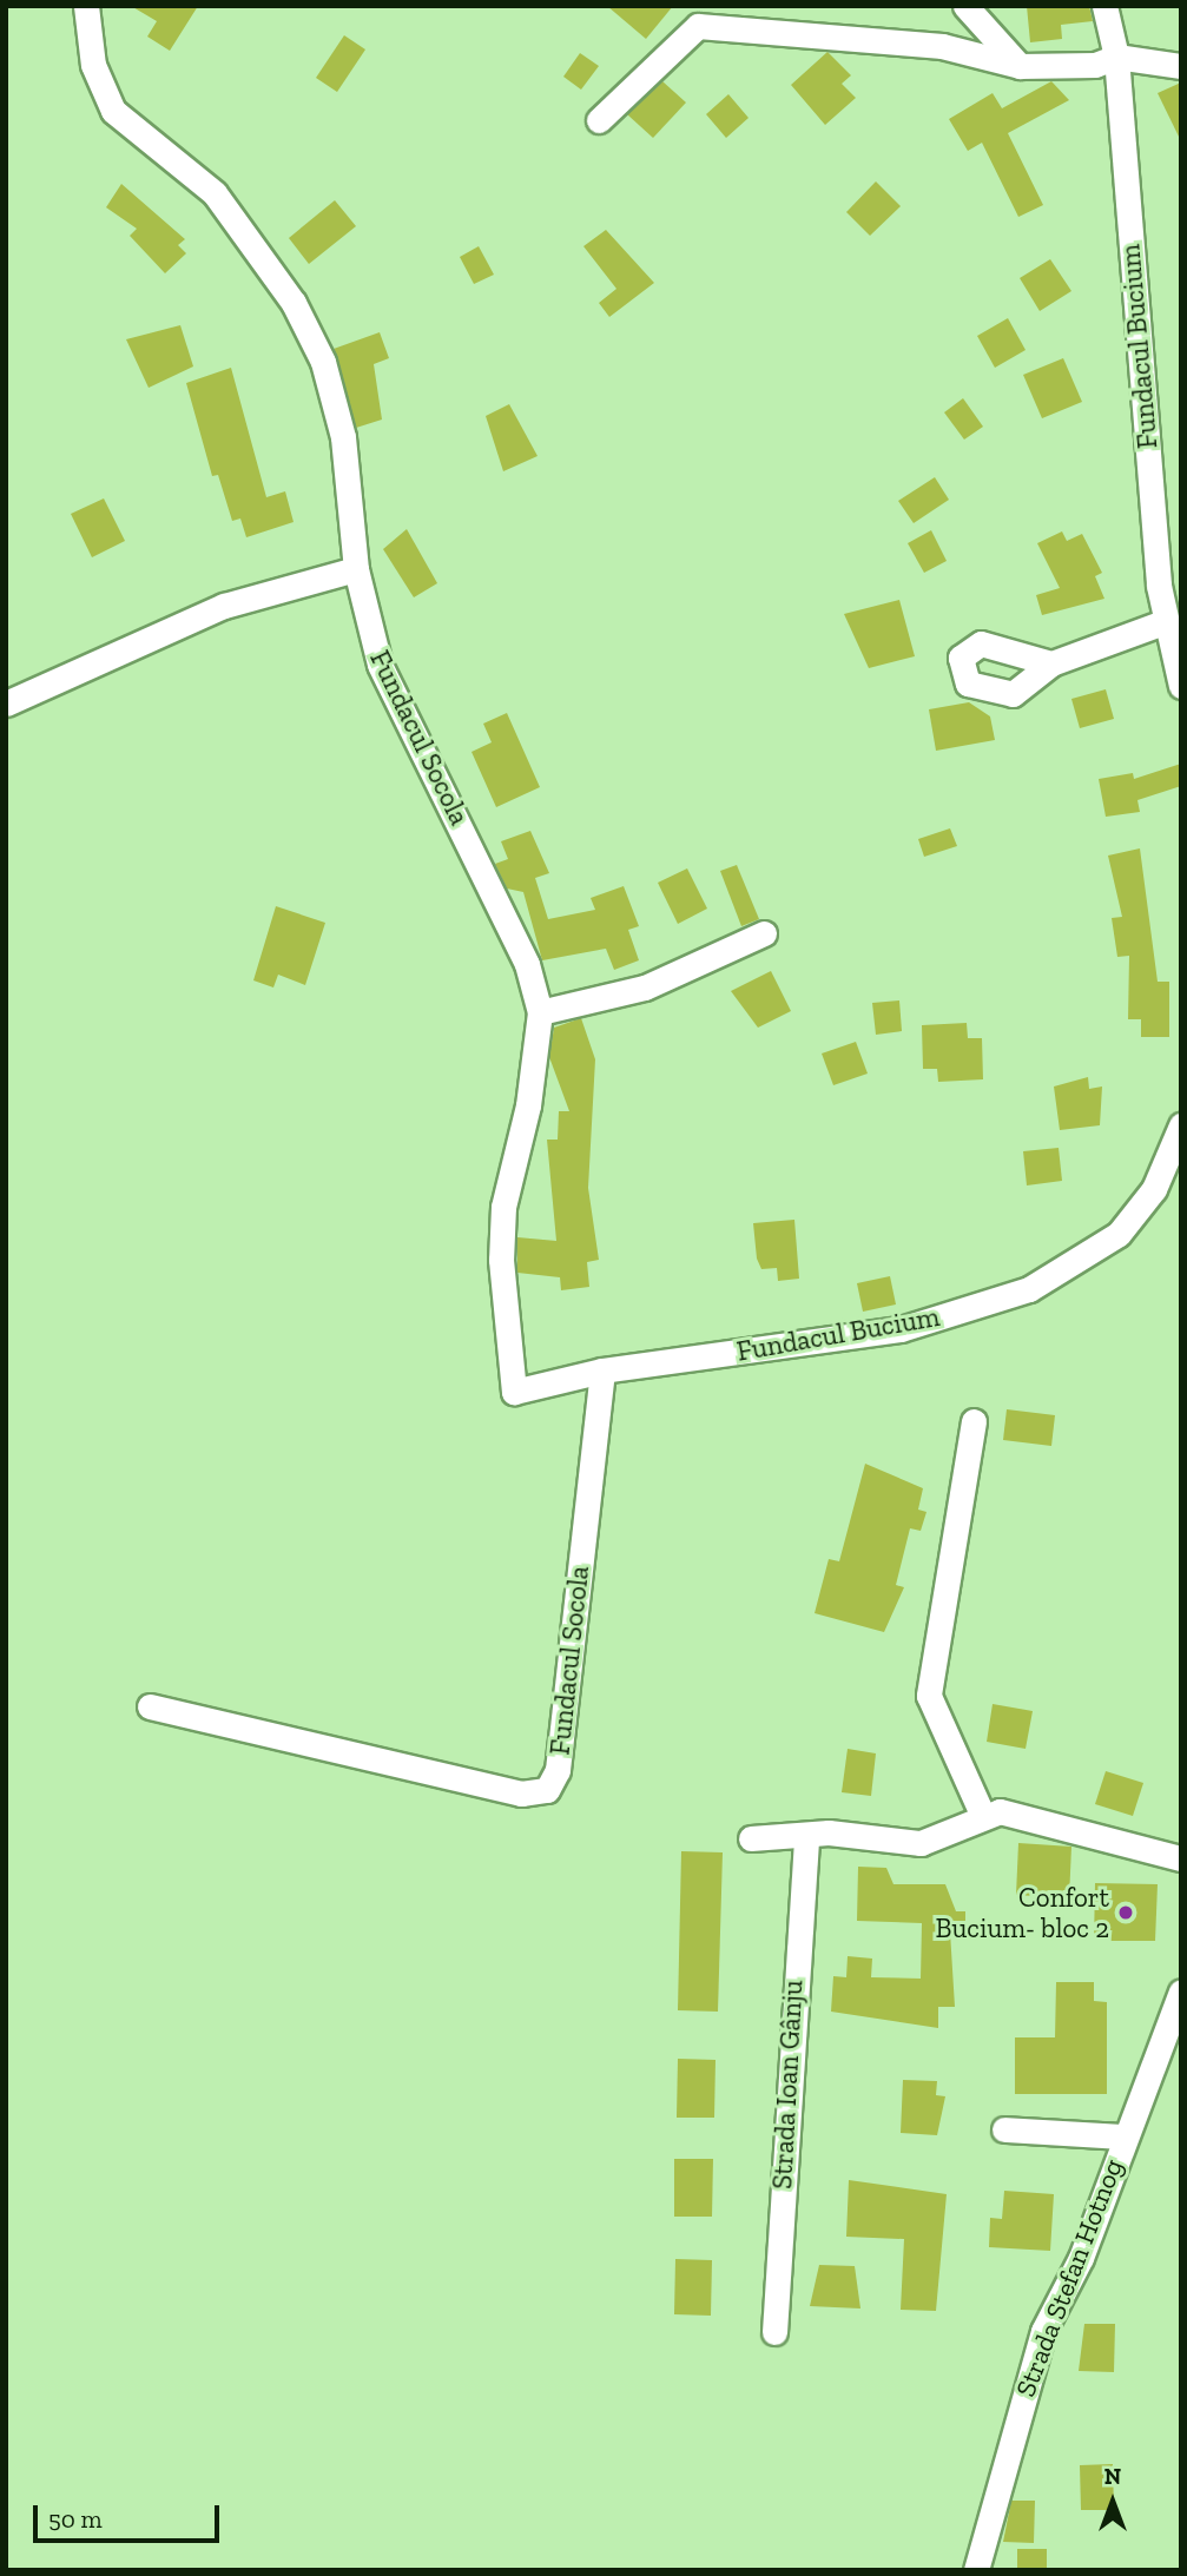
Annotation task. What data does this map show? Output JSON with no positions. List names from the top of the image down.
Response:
{
  "streets": {
    "street": [
      "Fundacul Bucium",
      "Fundacul Socola",
      "Strada Ioan Gânju",
      "Strada Stefan Hotnog"
    ]
  },
  "crossings": [
    ["Fundacul Bucium", "Fundacul Socola"]
  ],
  "places": ["Confort Bucium- bloc 2"],
  "scale_bar": "50 m",
  "north": "top"
}
